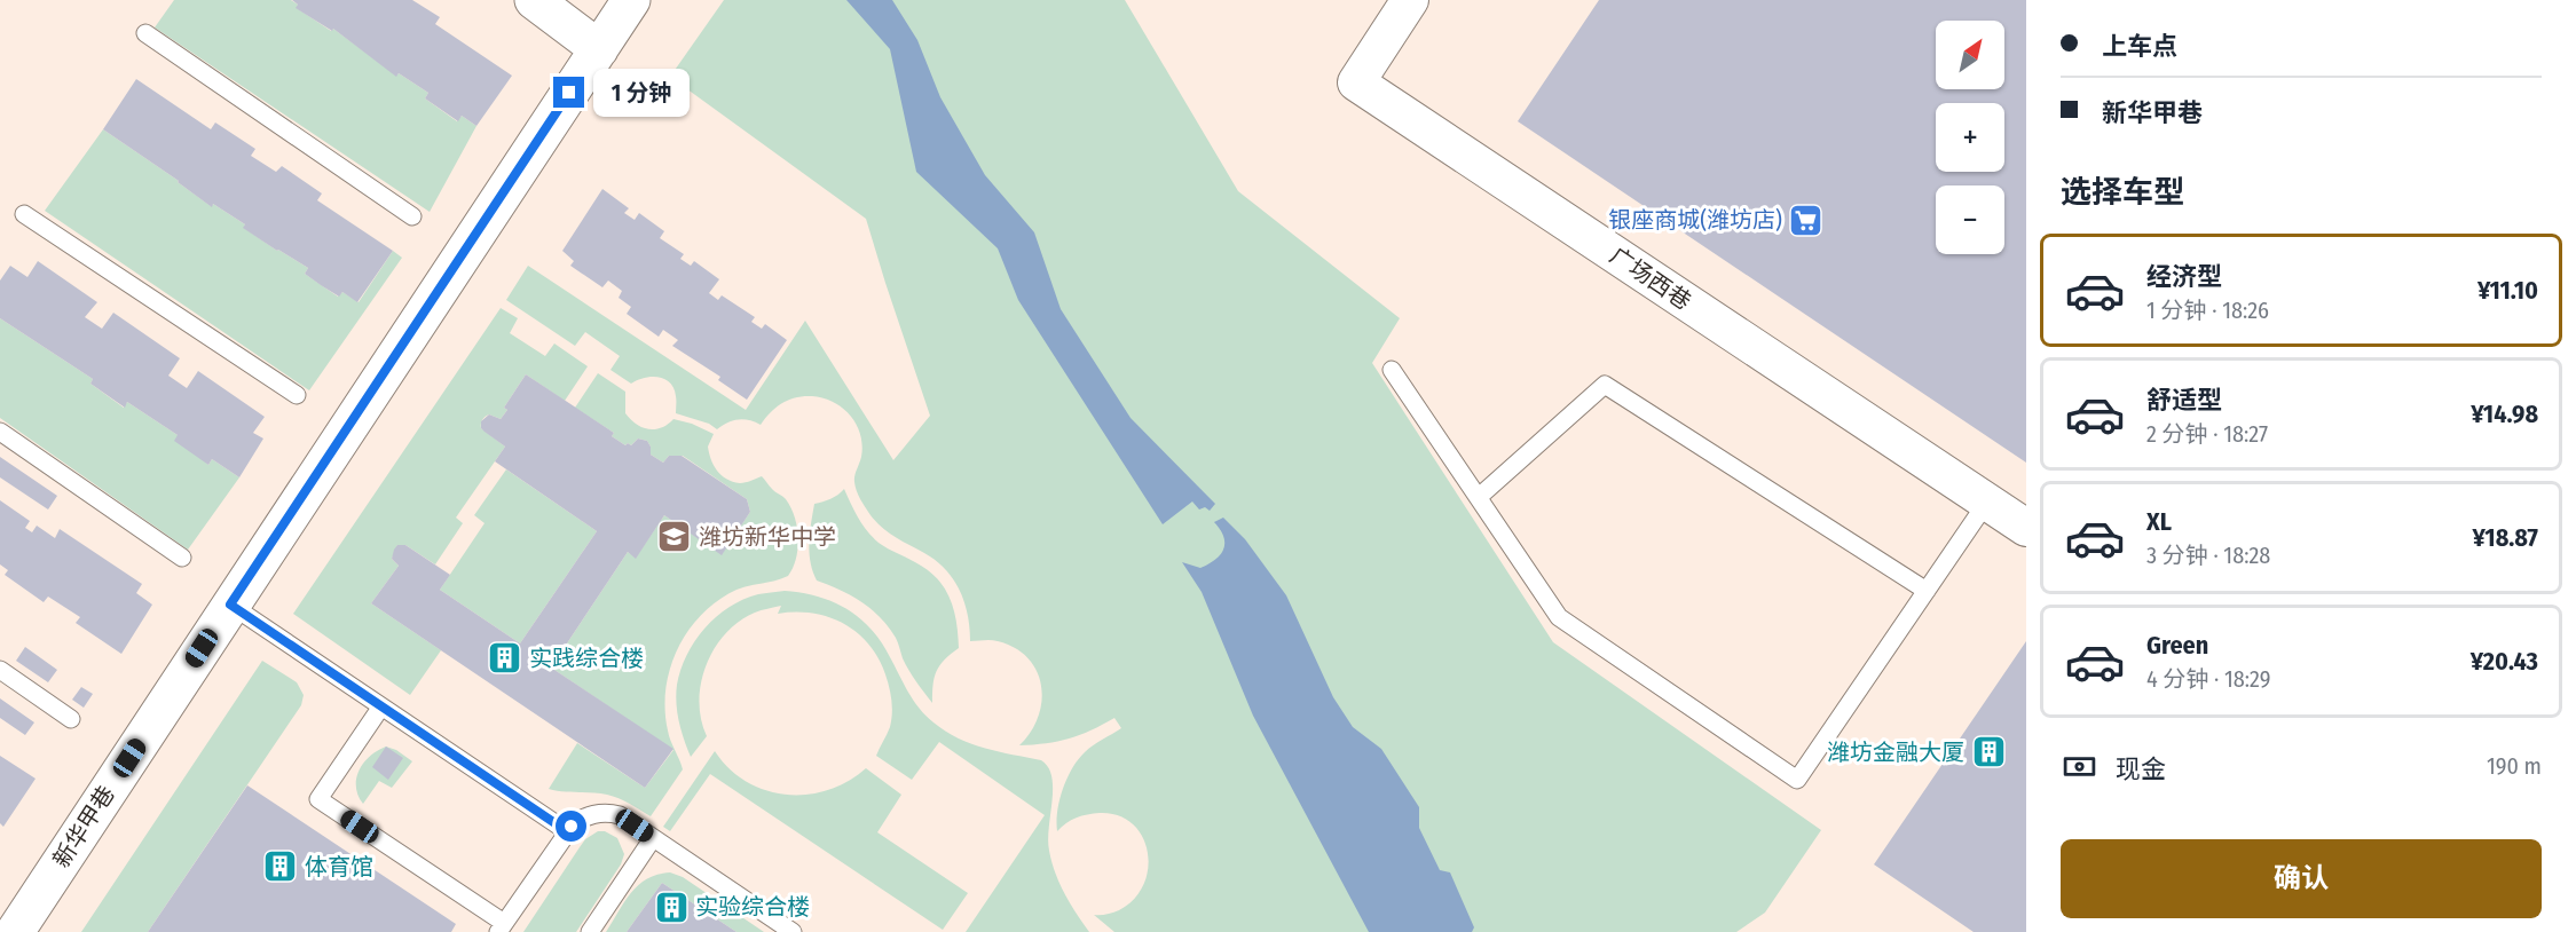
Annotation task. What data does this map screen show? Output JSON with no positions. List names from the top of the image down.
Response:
{
  "streets": {
    "street": ["广场西巷", "新华甲巷"]
  },
  "places": {
    "supermarket": ["银座商城(潍坊店)"],
    "school or university": ["潍坊新华中学"],
    "building": [
      "实践综合楼",
      "潍坊金融大厦",
      "体育馆",
      "实验综合楼"
    ]
  },
  "north": "top right",
  "page": {
    "banner": ["上车点", "新华甲巷"],
    "map_buttons": ["+", "−"],
    "bubble": "1 分钟",
    "heading": "选择车型",
    "list": [
      {
        "name": "经济型",
        "note": "1 分钟 · 18:26",
        "value": "¥11.10"
      },
      {
        "name": "舒适型",
        "note": "2 分钟 · 18:27",
        "value": "¥14.98"
      },
      {
        "name": "XL",
        "note": "3 分钟 · 18:28",
        "value": "¥18.87"
      },
      {
        "name": "Green",
        "note": "4 分钟 · 18:29",
        "value": "¥20.43"
      }
    ],
    "pay": ["现金", "190 m"],
    "buttons": "确认"
  }
}
